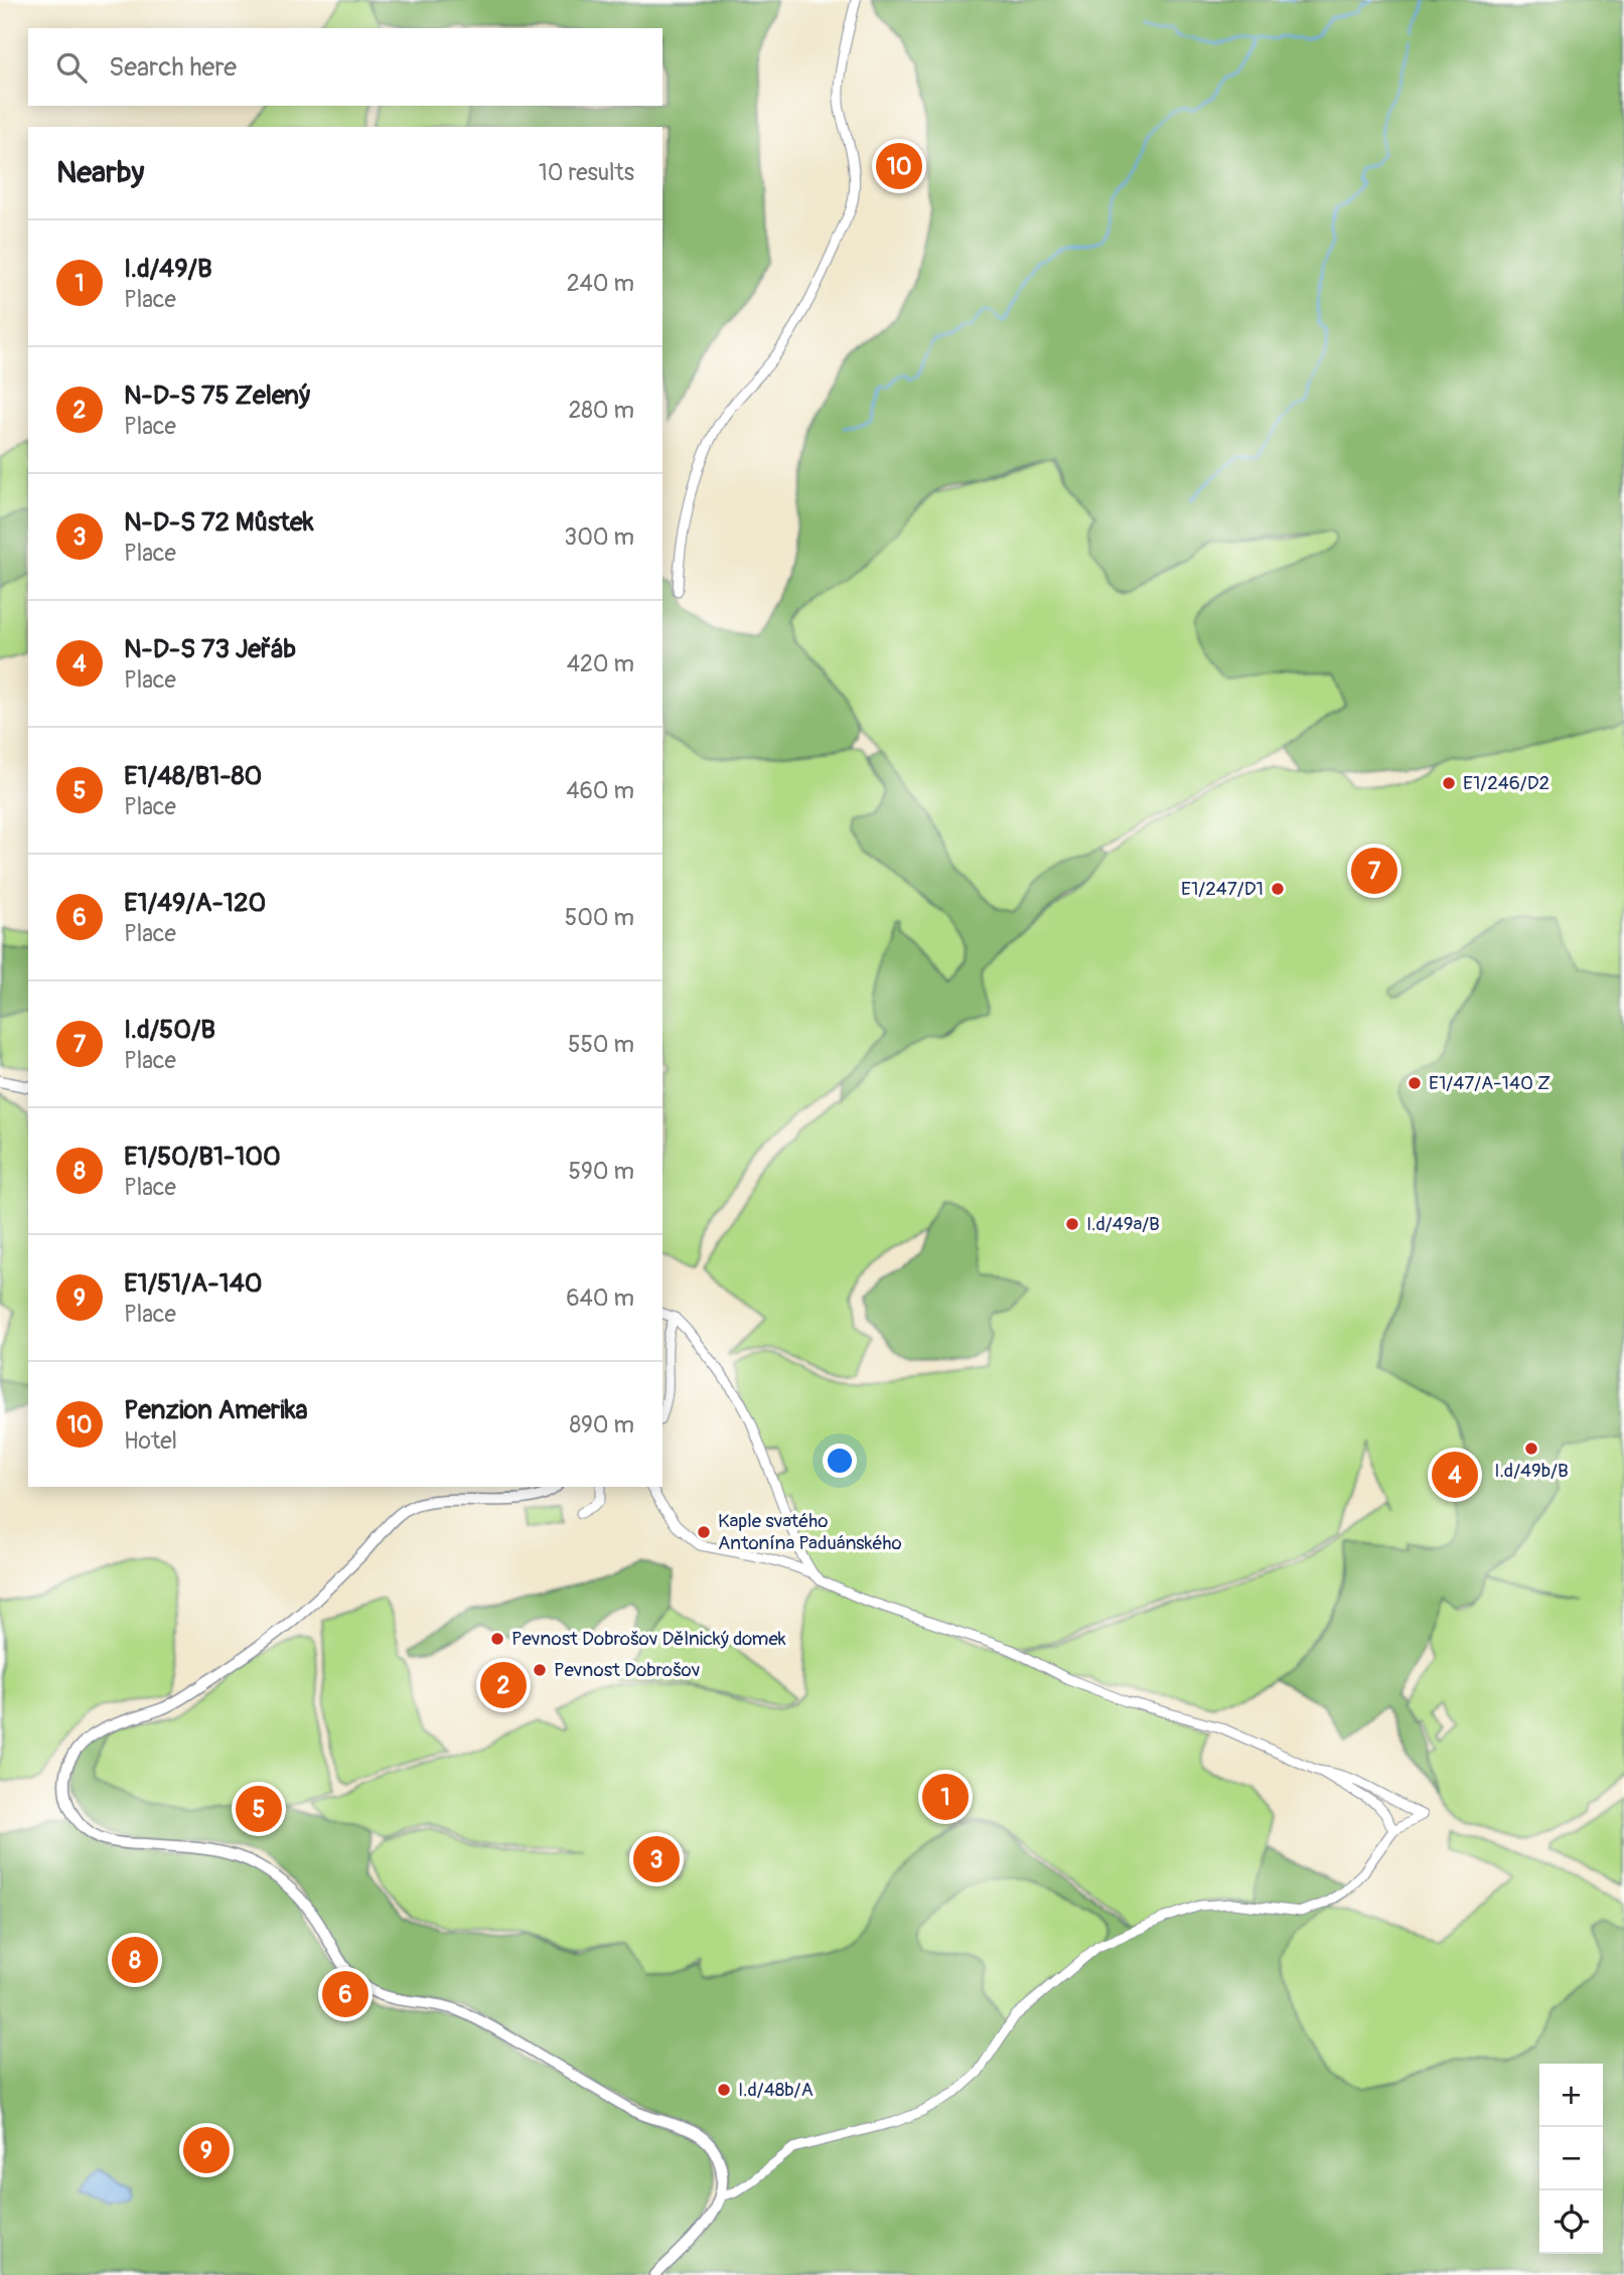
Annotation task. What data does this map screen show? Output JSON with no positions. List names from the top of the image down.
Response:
{
  "places": [
    "E1/246/D2",
    "E1/247/D1",
    "E1/47/A-140 Z",
    "I.d/49a/B",
    "I.d/49b/B",
    "Kaple svatého Antonína Paduánského",
    "Pevnost Dobrošov Dělnický domek",
    "Pevnost Dobrošov",
    "I.d/48b/A"
  ],
  "page": {
    "search": "Search here",
    "heading": ["Nearby", "10 results"],
    "pins": [
      "10",
      "7",
      "4",
      "2",
      "1",
      "5",
      "3",
      "8",
      "6",
      "9"
    ],
    "list": [
      {
        "mark": "1",
        "name": "I.d/49/B",
        "note": "Place",
        "value": "240 m"
      },
      {
        "mark": "2",
        "name": "N-D-S 75 Zelený",
        "note": "Place",
        "value": "280 m"
      },
      {
        "mark": "3",
        "name": "N-D-S 72 Můstek",
        "note": "Place",
        "value": "300 m"
      },
      {
        "mark": "4",
        "name": "N-D-S 73 Jeřáb",
        "note": "Place",
        "value": "420 m"
      },
      {
        "mark": "5",
        "name": "E1/48/B1-80",
        "note": "Place",
        "value": "460 m"
      },
      {
        "mark": "6",
        "name": "E1/49/A-120",
        "note": "Place",
        "value": "500 m"
      },
      {
        "mark": "7",
        "name": "I.d/50/B",
        "note": "Place",
        "value": "550 m"
      },
      {
        "mark": "8",
        "name": "E1/50/B1-100",
        "note": "Place",
        "value": "590 m"
      },
      {
        "mark": "9",
        "name": "E1/51/A-140",
        "note": "Place",
        "value": "640 m"
      },
      {
        "mark": "10",
        "name": "Penzion Amerika",
        "note": "Hotel",
        "value": "890 m"
      }
    ],
    "map_buttons": ["+", "−"]
  }
}
